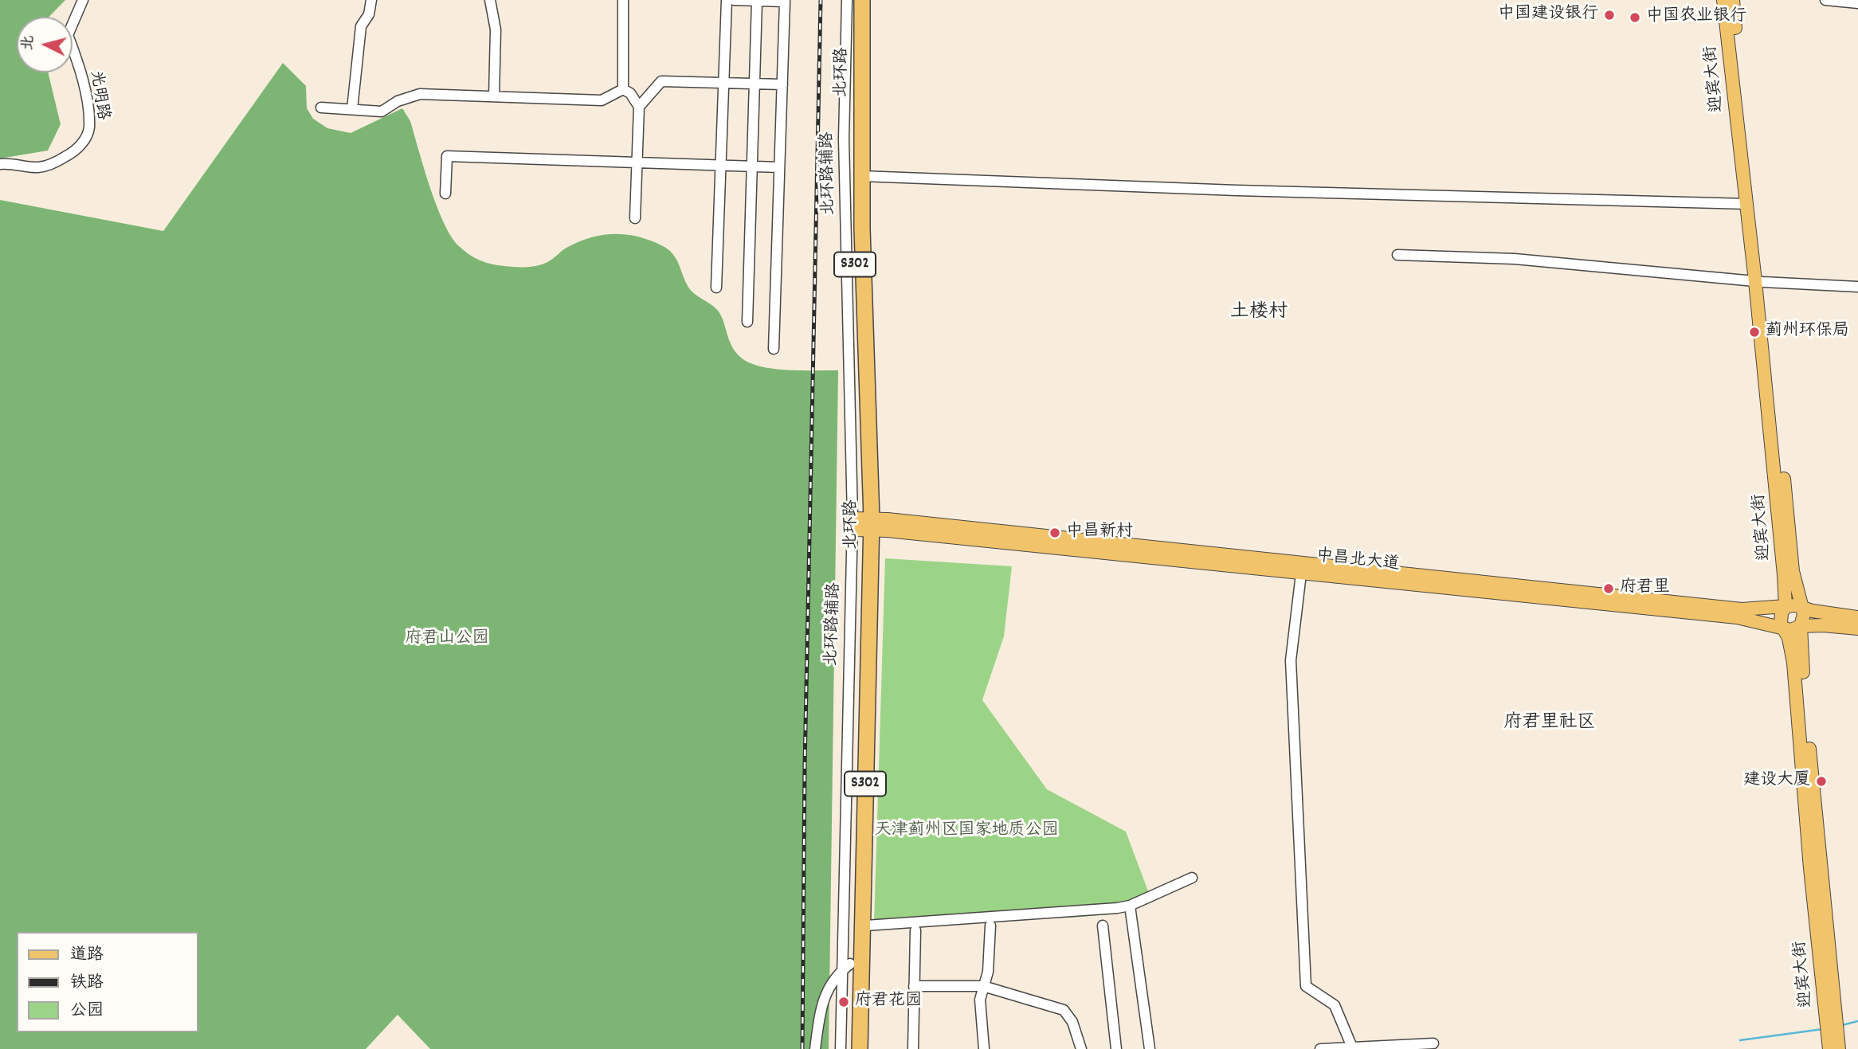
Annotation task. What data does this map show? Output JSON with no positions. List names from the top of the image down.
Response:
{
  "streets": {
    "highway": ["北环路", "S302"],
    "main road": ["迎宾大街", "中昌北大道"],
    "street": ["光明路", "北环路辅路"]
  },
  "crossings": [
    ["北环路", "北环路辅路"],
    ["北环路", "中昌北大道"],
    ["迎宾大街", "中昌北大道"],
    ["北环路辅路", "中昌北大道"]
  ],
  "districts": ["土楼村", "府君里社区"],
  "parks": ["府君山公园", "天津蓟州区国家地质公园"],
  "places": [
    "中国建设银行",
    "中国农业银行",
    "蓟州环保局",
    "中昌新村",
    "府君里",
    "建设大厦",
    "府君花园"
  ],
  "legend": ["道路", "铁路", "公园"],
  "north": "left"
}
